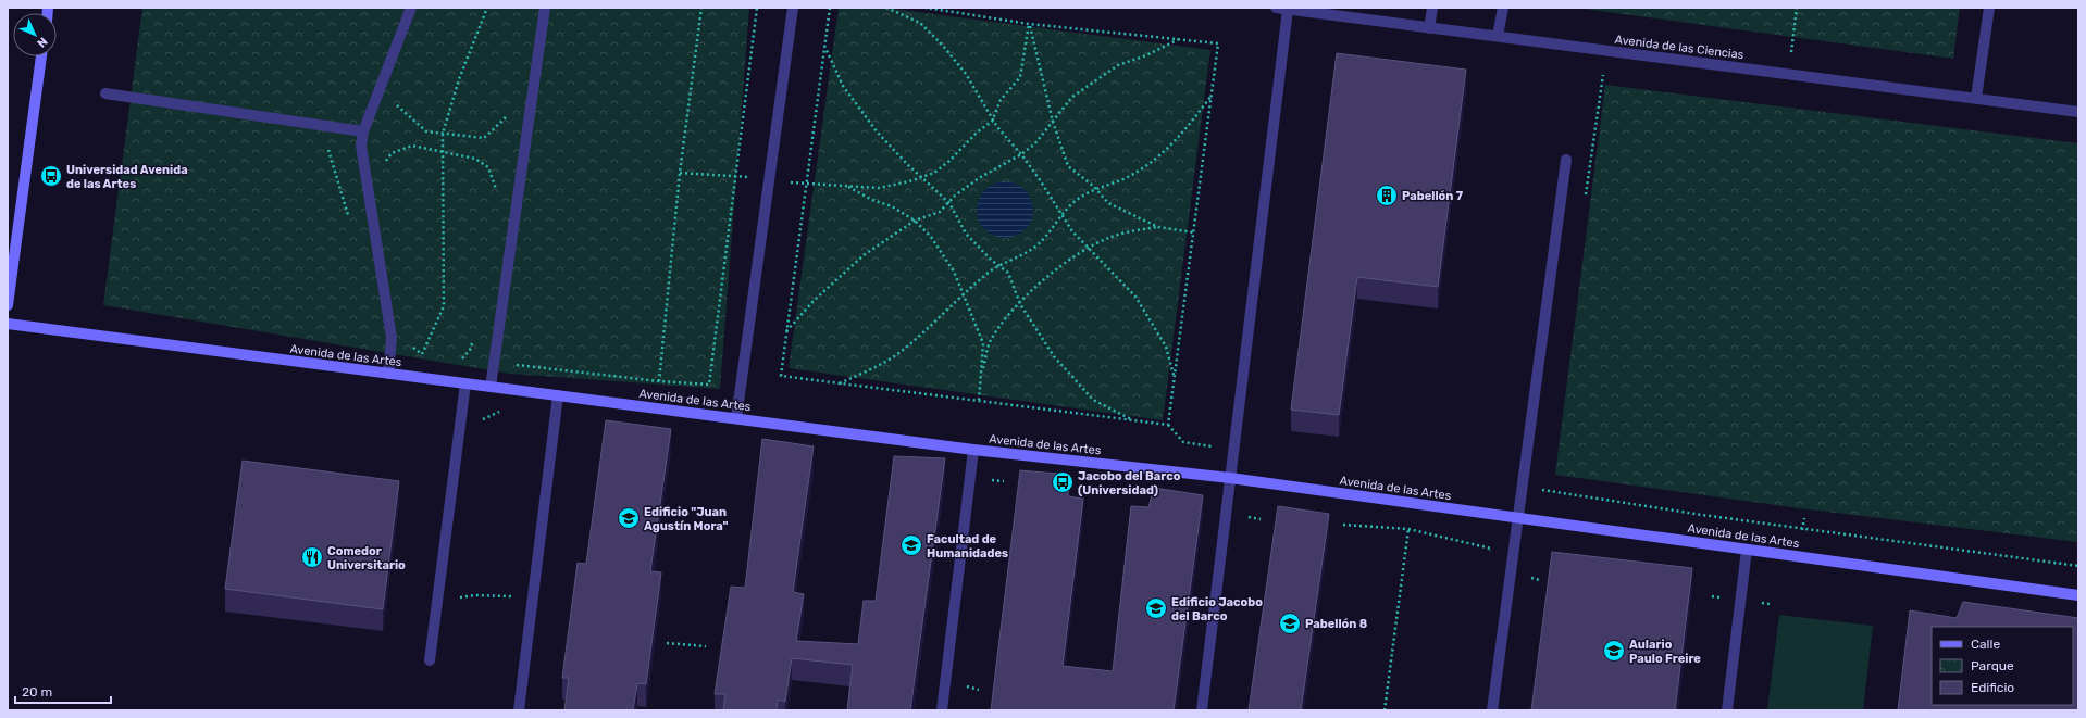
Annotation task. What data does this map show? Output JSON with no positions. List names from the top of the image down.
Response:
{
  "streets": {
    "street": ["Avenida de las Ciencias", "Avenida de las Artes"]
  },
  "places": {
    "bus stop": ["Universidad Avenida de las Artes", "Jacobo del Barco (Universidad)"],
    "building": ["Pabellón 7"],
    "school or university": [
      "Edificio \"Juan Agustín Mora\"",
      "Facultad de Humanidades",
      "Edificio Jacobo del Barco",
      "Pabellón 8",
      "Aulario Paulo Freire"
    ],
    "restaurant": ["Comedor Universitario"]
  },
  "legend": ["Calle", "Parque", "Edificio"],
  "scale_bar": "20 m",
  "north": "bottom right"
}
